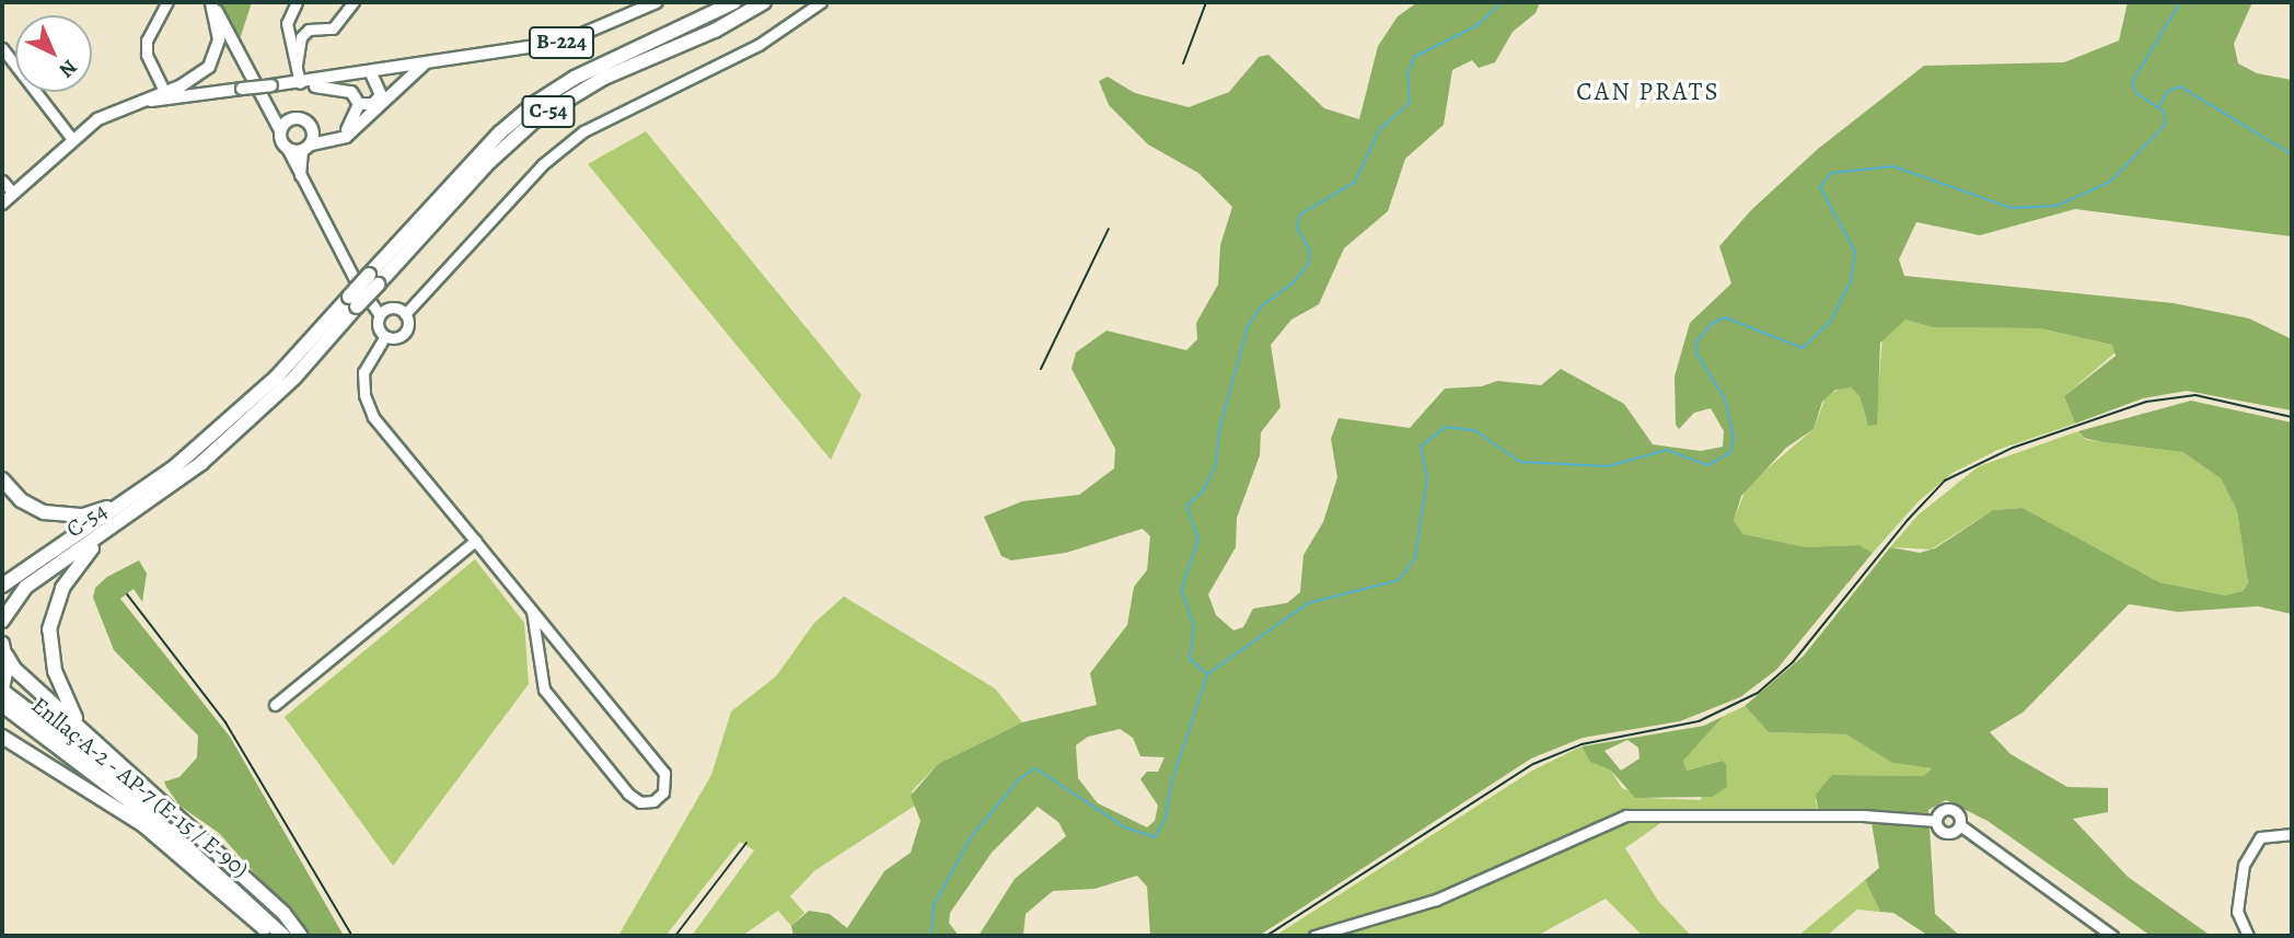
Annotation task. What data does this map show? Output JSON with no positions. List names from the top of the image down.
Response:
{
  "streets": {
    "highway": ["C-54", "Enllaç A-2 - AP-7 (E-15 / E-90)"],
    "main road": ["B-224"]
  },
  "districts": ["CAN PRATS"],
  "north": "bottom right"
}
